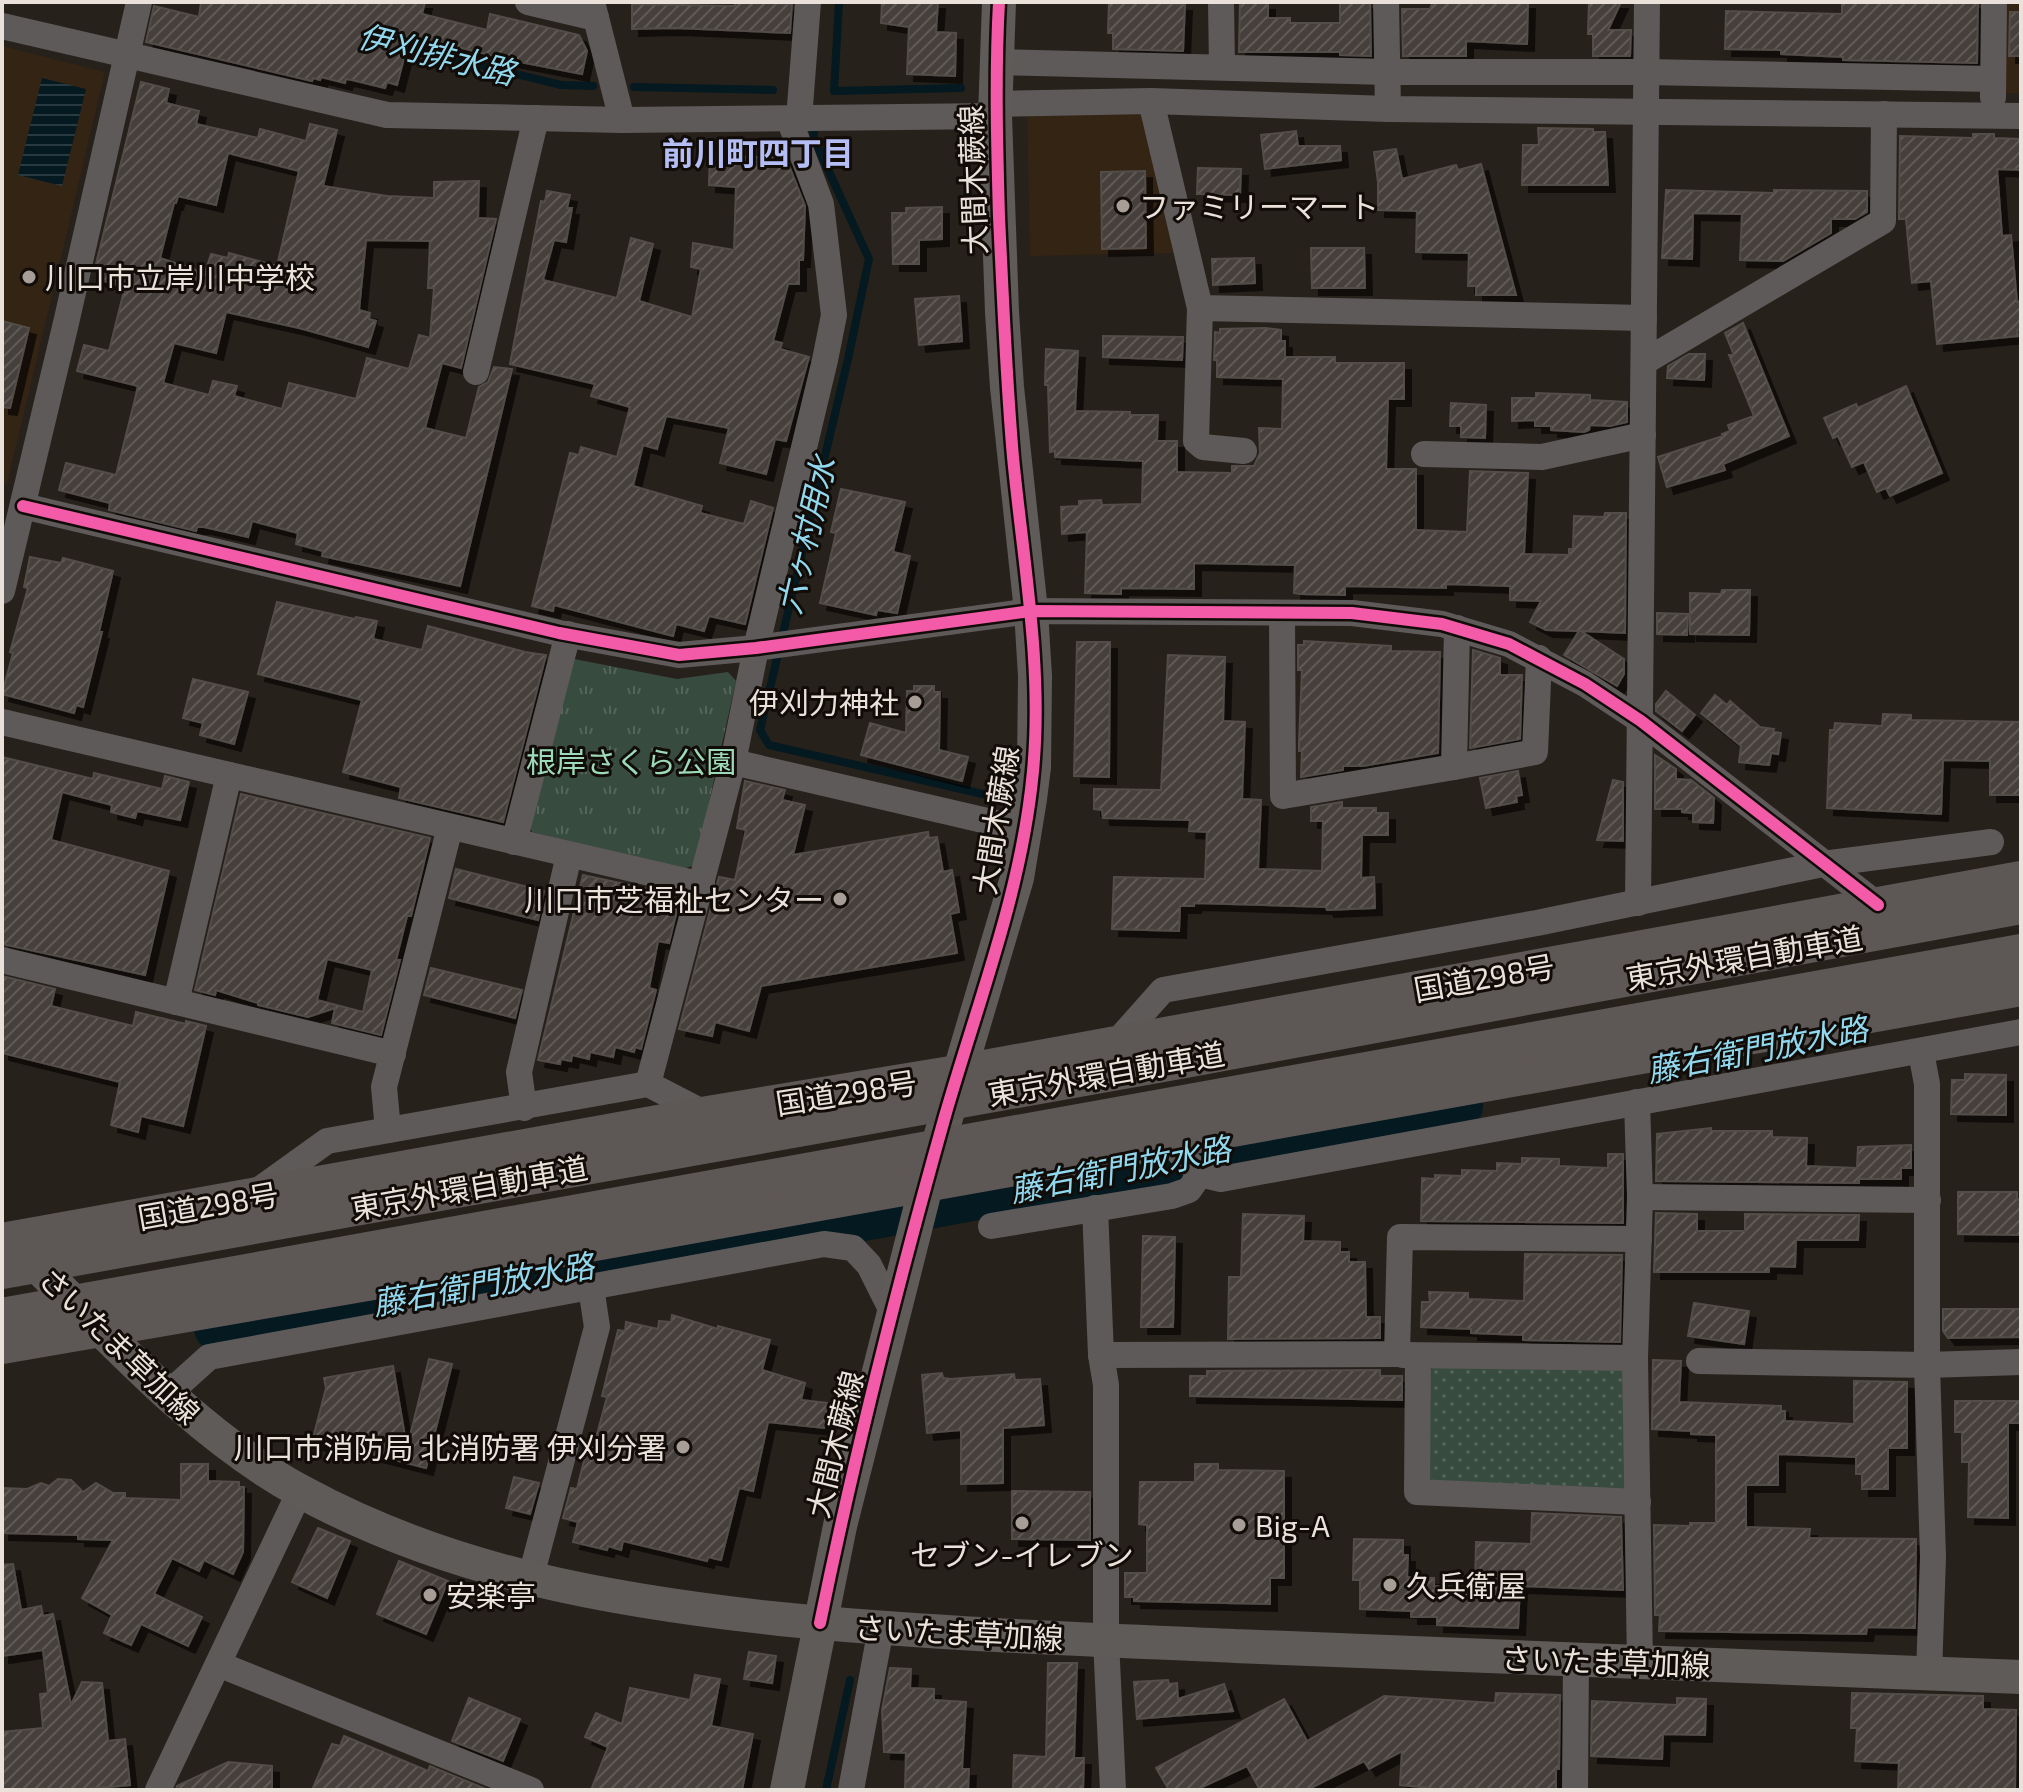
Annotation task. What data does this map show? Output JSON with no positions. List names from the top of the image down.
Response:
{
  "streets": {
    "highway": ["東京外環自動車道", "国道298号"],
    "main road": ["大間木蕨線", "さいたま草加線"]
  },
  "crossings": [
    ["大間木蕨線", "国道298号"],
    ["大間木蕨線", "さいたま草加線"],
    ["東京外環自動車道", "国道298号"],
    ["東京外環自動車道", "さいたま草加線"],
    ["国道298号", "さいたま草加線"]
  ],
  "districts": ["前川町四丁目"],
  "water": ["伊刈排水路", "六ヶ村用水", "藤右衛門放水路"],
  "parks": ["根岸さくら公園"],
  "places": [
    "ファミリーマート",
    "川口市立岸川中学校",
    "伊刈力神社",
    "川口市芝福祉センター",
    "川口市消防局 北消防署 伊刈分署",
    "セブン-イレブン",
    "Big-A",
    "久兵衛屋",
    "安楽亭"
  ]
}
